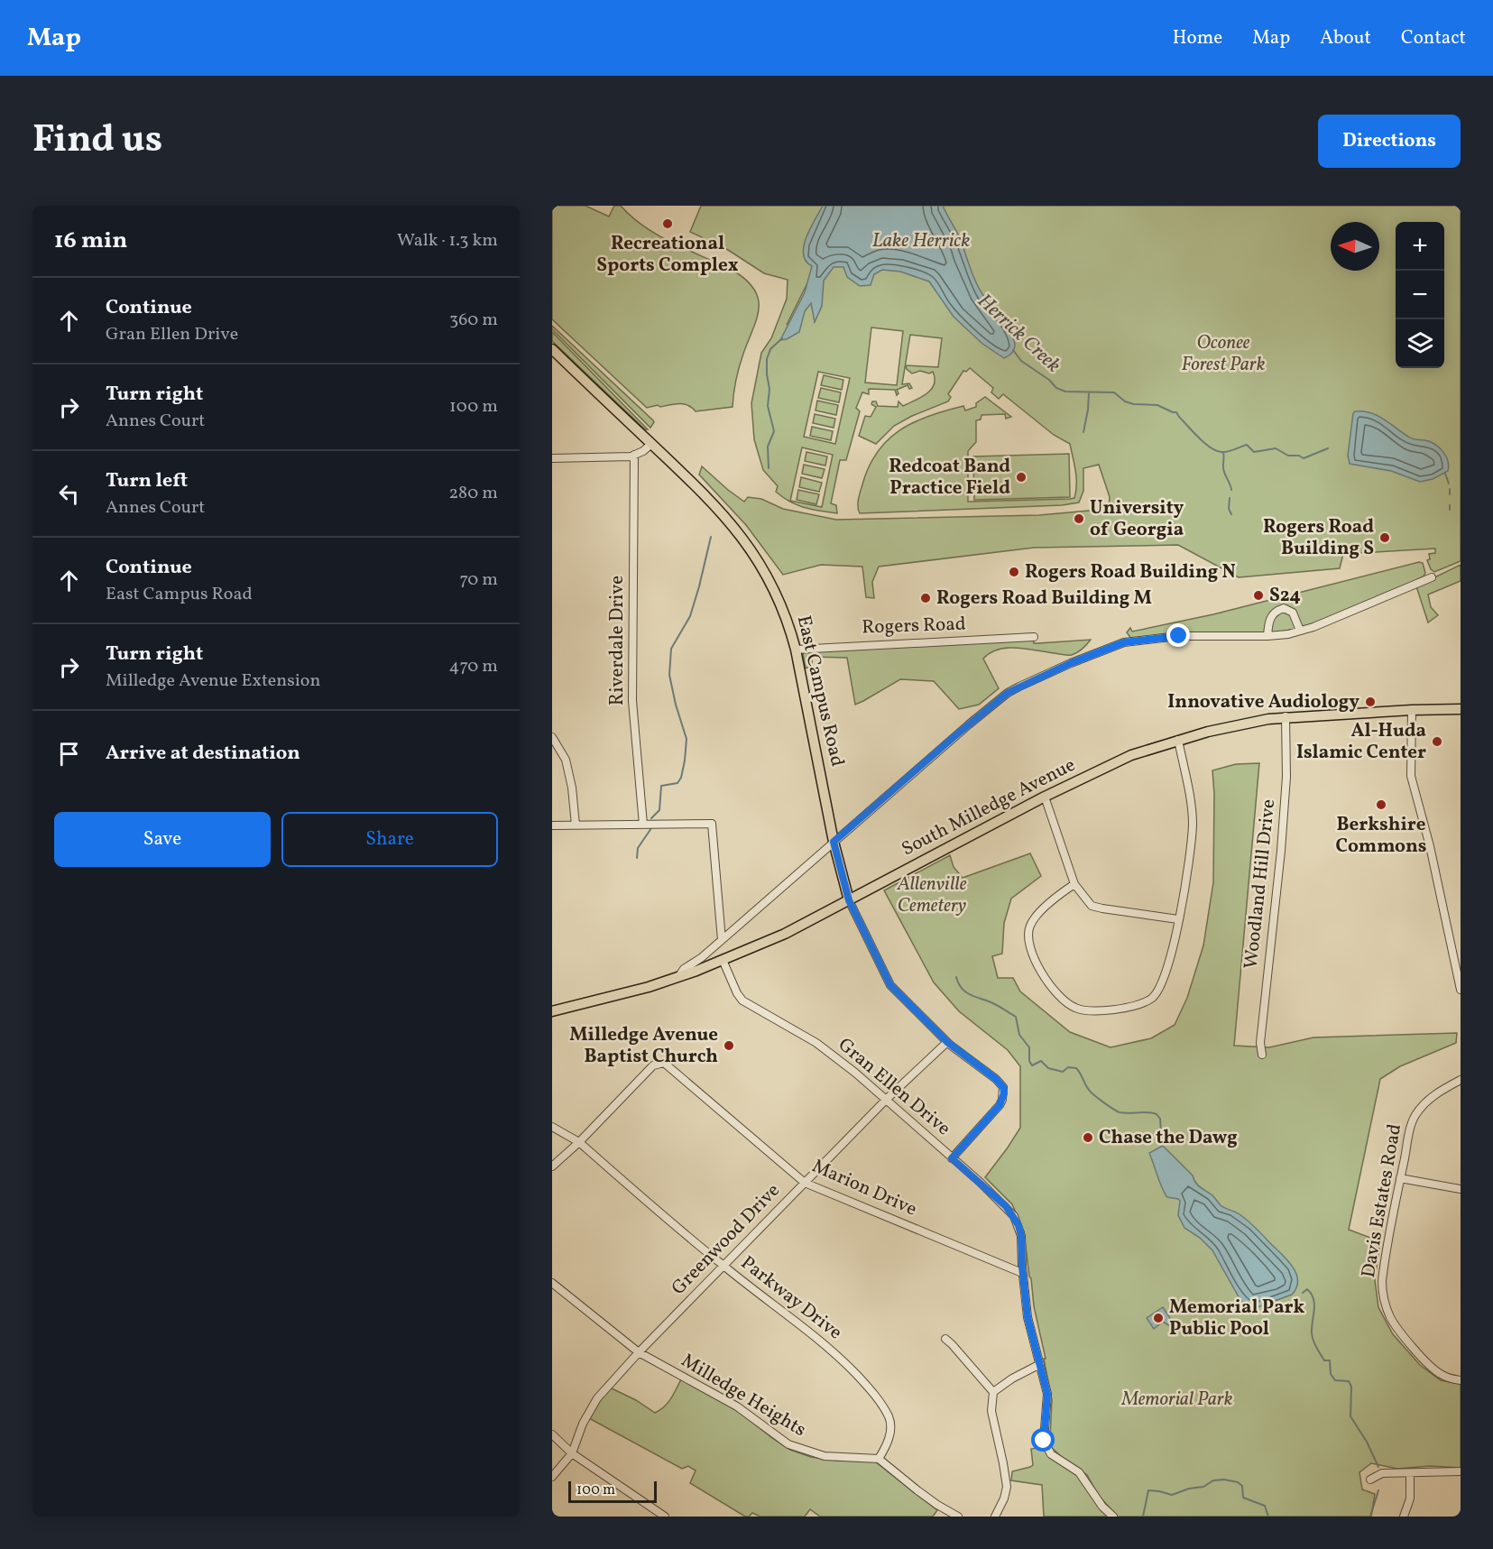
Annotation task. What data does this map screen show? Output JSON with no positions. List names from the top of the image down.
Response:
{
  "streets": {
    "main road": ["East Campus Road", "South Milledge Avenue"],
    "street": [
      "Rogers Road",
      "Riverdale Drive",
      "Woodland Hill Drive",
      "Gran Ellen Drive",
      "Marion Drive",
      "Davis Estates Road",
      "Greenwood Drive",
      "Parkway Drive",
      "Milledge Heights"
    ]
  },
  "crossings": [
    ["Rogers Road", "East Campus Road"],
    ["East Campus Road", "South Milledge Avenue"],
    ["South Milledge Avenue", "Woodland Hill Drive"],
    ["South Milledge Avenue", "Gran Ellen Drive"],
    ["Gran Ellen Drive", "Marion Drive"],
    ["Gran Ellen Drive", "Greenwood Drive"],
    ["Marion Drive", "Greenwood Drive"],
    ["Marion Drive", "Parkway Drive"],
    ["Greenwood Drive", "Parkway Drive"],
    ["Greenwood Drive", "Milledge Heights"],
    ["Parkway Drive", "Milledge Heights"]
  ],
  "water": ["Lake Herrick", "Herrick Creek"],
  "parks": ["Oconee Forest Park", "Allenville Cemetery", "Memorial Park"],
  "places": [
    "Recreational Sports Complex",
    "Redcoat Band Practice Field",
    "University of Georgia",
    "Rogers Road Building S",
    "Rogers Road Building N",
    "S24",
    "Rogers Road Building M",
    "Innovative Audiology",
    "Al-Huda Islamic Center",
    "Berkshire Commons",
    "Milledge Avenue Baptist Church",
    "Chase the Dawg",
    "Memorial Park Public Pool"
  ],
  "scale_bar": "100 m",
  "north": "left",
  "page": {
    "header": "Map",
    "nav": [
      "Home",
      "Map",
      "About",
      "Contact"
    ],
    "title": "Find us",
    "buttons": [
      "Directions",
      ["Save", "Share"]
    ],
    "heading": ["16 min", "Walk · 1.3 km"],
    "map_buttons": ["+", "−"],
    "list": [
      ["Continue", "Gran Ellen Drive", "360 m"],
      ["Turn right", "Annes Court", "100 m"],
      ["Turn left", "Annes Court", "280 m"],
      ["Continue", "East Campus Road", "70 m"],
      ["Turn right", "Milledge Avenue Extension", "470 m"],
      "Arrive at destination"
    ],
    "scale": "100 m"
  }
}
